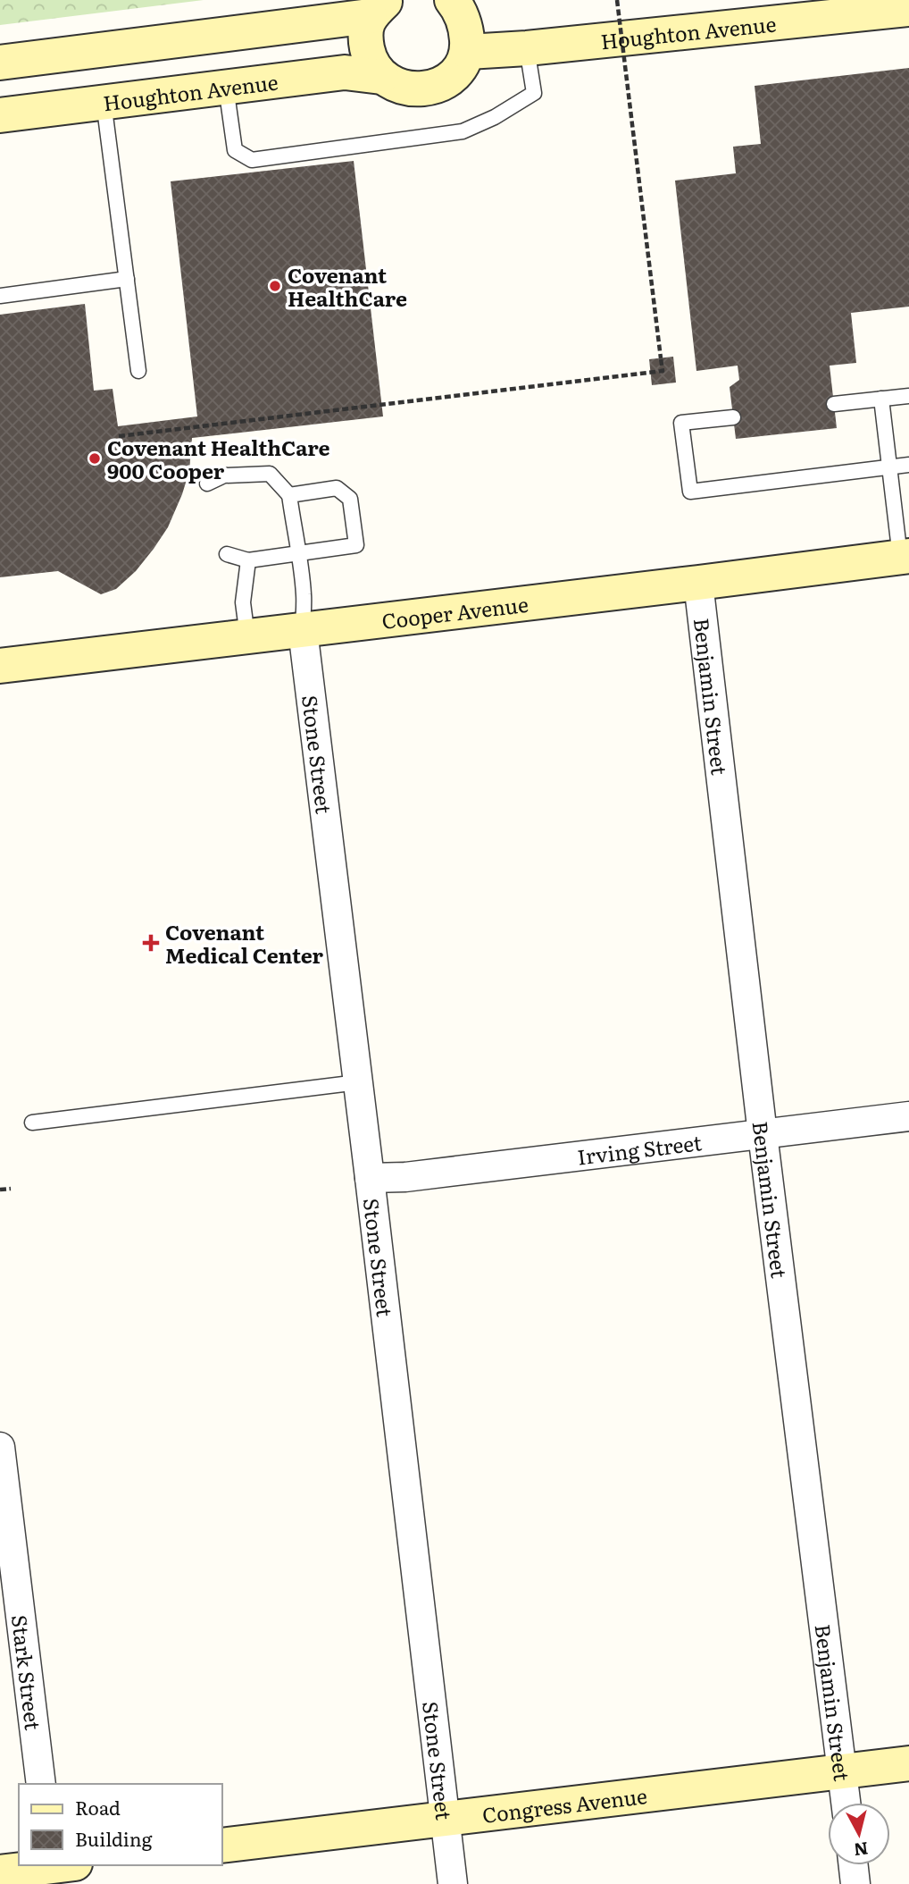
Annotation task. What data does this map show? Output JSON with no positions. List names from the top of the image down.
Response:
{
  "streets": {
    "street": [
      "Houghton Avenue",
      "Cooper Avenue",
      "Benjamin Street",
      "Stone Street",
      "Irving Street",
      "Stark Street",
      "Congress Avenue"
    ]
  },
  "crossings": [
    ["Cooper Avenue", "Benjamin Street"],
    ["Cooper Avenue", "Stone Street"],
    ["Benjamin Street", "Irving Street"],
    ["Benjamin Street", "Congress Avenue"],
    ["Stone Street", "Irving Street"],
    ["Stone Street", "Congress Avenue"]
  ],
  "places": {
    "other": ["Covenant HealthCare", "Covenant HealthCare 900 Cooper"],
    "health": ["Covenant Medical Center"]
  },
  "legend": ["Road", "Building"],
  "north": "bottom"
}
